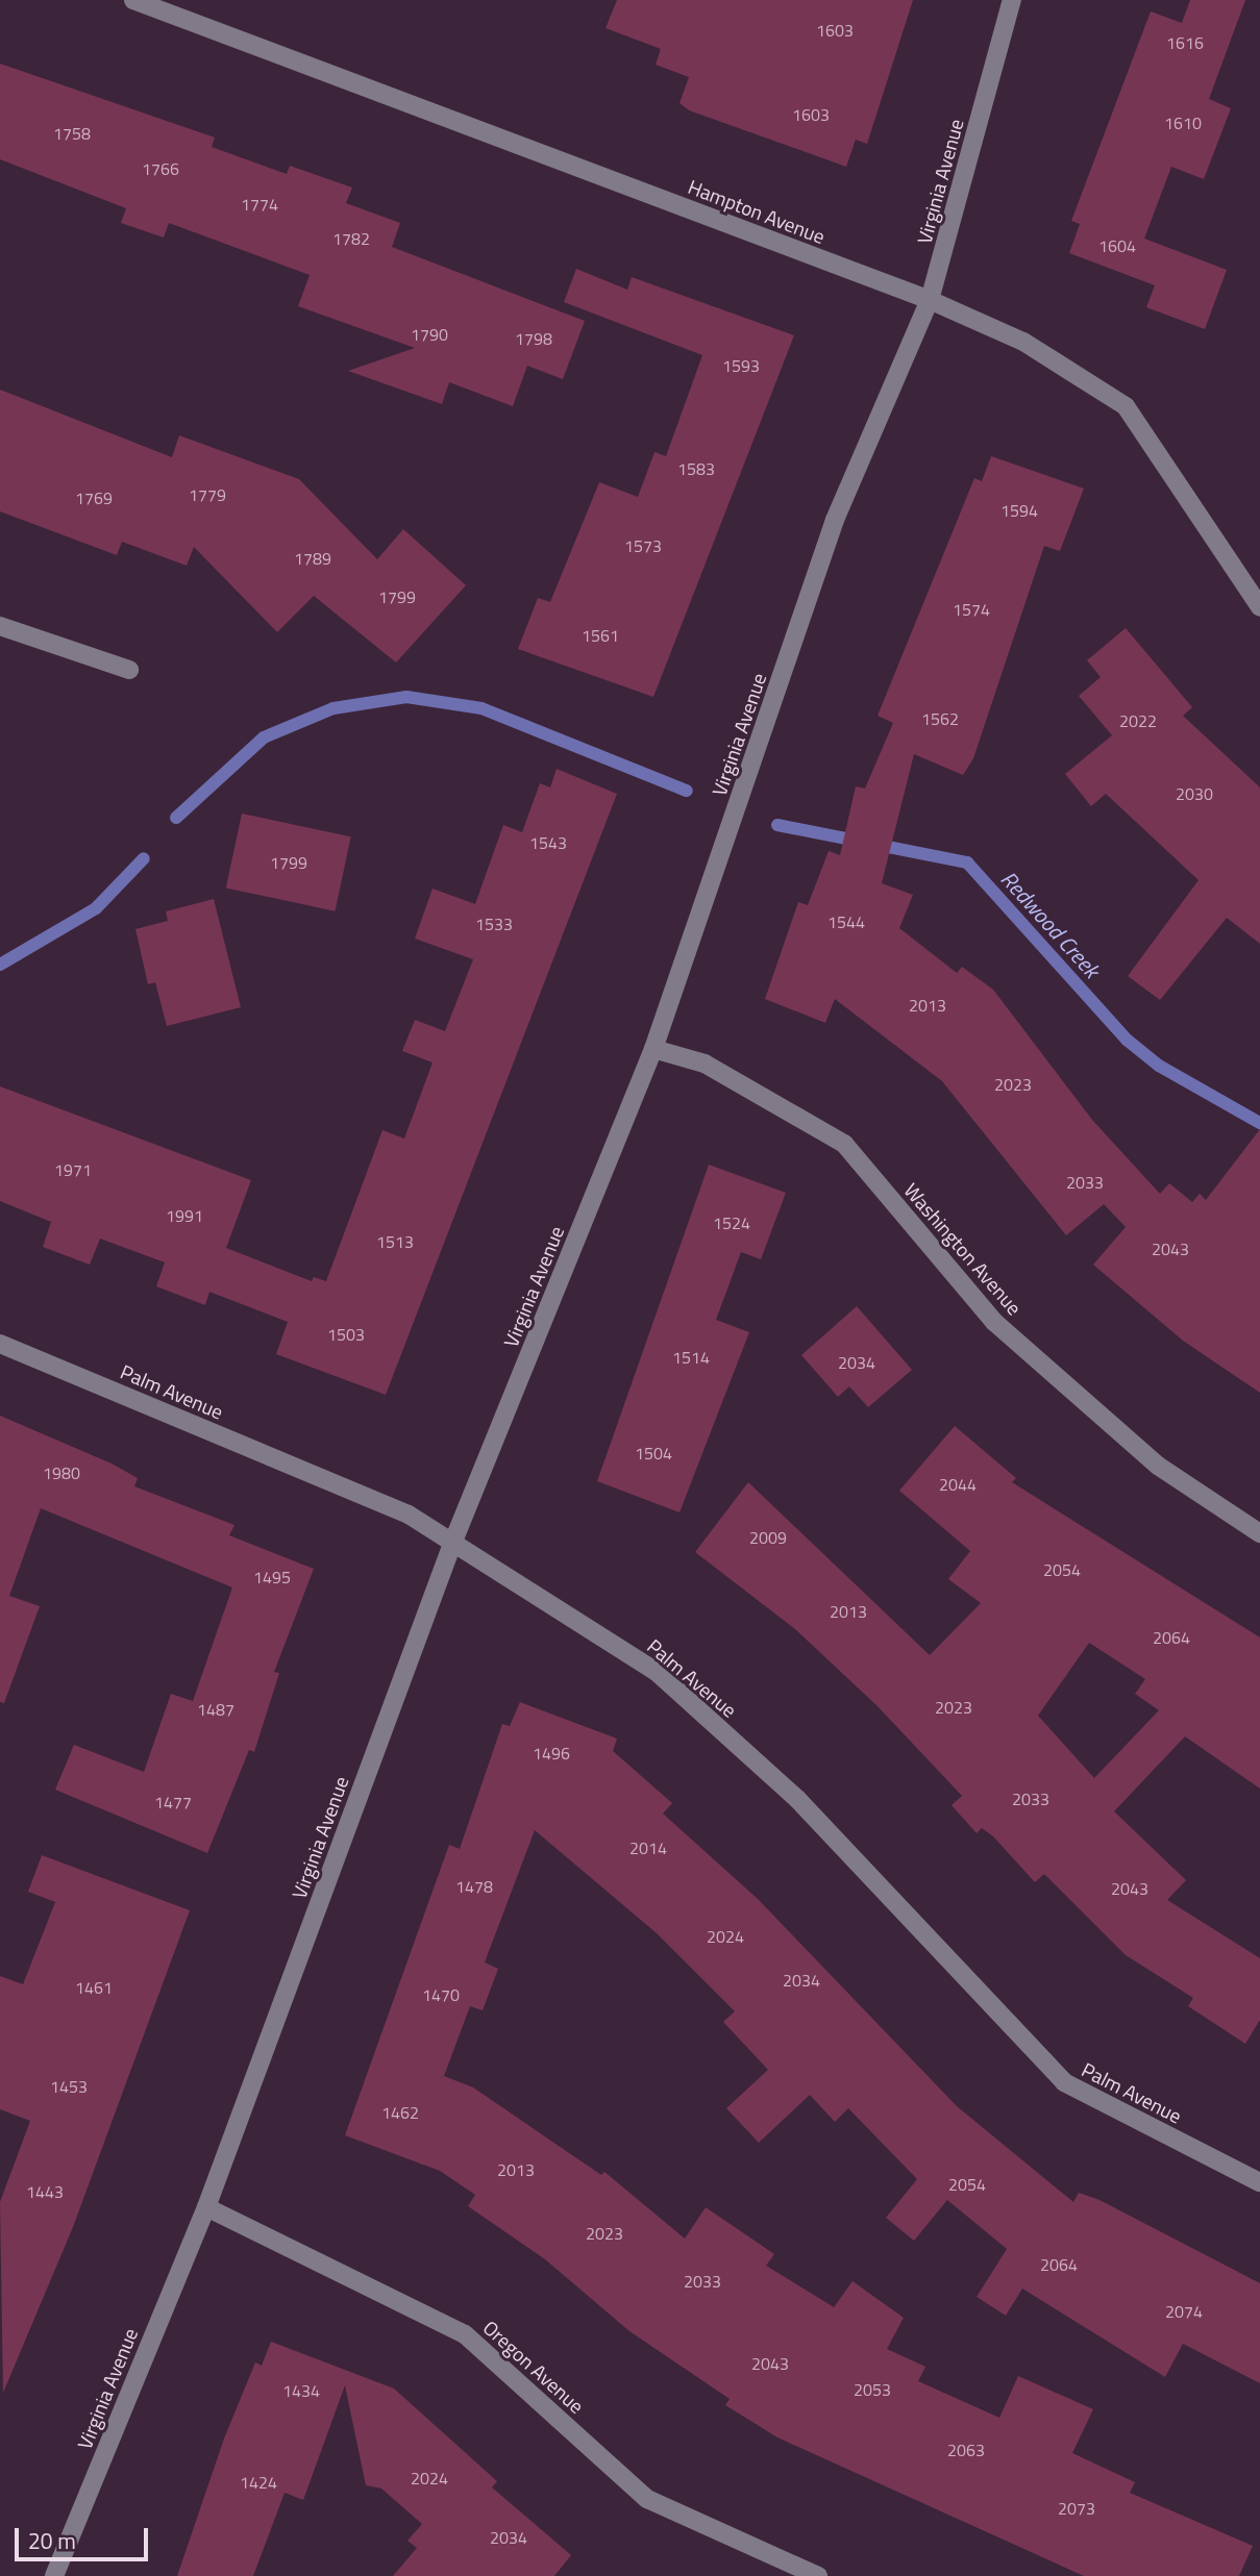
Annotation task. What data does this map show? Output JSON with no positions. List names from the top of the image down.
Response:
{
  "streets": {
    "street": [
      "Virginia Avenue",
      "Hampton Avenue",
      "Washington Avenue",
      "Palm Avenue",
      "Oregon Avenue"
    ]
  },
  "crossings": [
    ["Virginia Avenue", "Hampton Avenue"],
    ["Virginia Avenue", "Washington Avenue"],
    ["Virginia Avenue", "Palm Avenue"],
    ["Virginia Avenue", "Oregon Avenue"]
  ],
  "water": ["Redwood Creek"],
  "house_numbers": [
    "1603",
    "1616",
    "1603",
    "1610",
    "1758",
    "1766",
    "1774",
    "1782",
    "1604",
    "1790",
    "1798",
    "1593",
    "1583",
    "1779",
    "1769",
    "1594",
    "1573",
    "1789",
    "1799",
    "1574",
    "1561",
    "1562",
    "2022",
    "2030",
    "1543",
    "1799",
    "1544",
    "1533",
    "2013",
    "2023",
    "1971",
    "2033",
    "1991",
    "1524",
    "1513",
    "2043",
    "1503",
    "1514",
    "2034",
    "1504",
    "1980",
    "2044",
    "2009",
    "2054",
    "1495",
    "2013",
    "2064",
    "2023",
    "1487",
    "1496",
    "2033",
    "1477",
    "2014",
    "1478",
    "2043",
    "2024",
    "2034",
    "1461",
    "1470",
    "1453",
    "1462",
    "2013",
    "2054",
    "1443",
    "2023",
    "2064",
    "2033",
    "2074",
    "2043",
    "2053",
    "1434",
    "2063",
    "2024",
    "1424",
    "2073",
    "2034"
  ],
  "scale_bar": "20 m"
}
